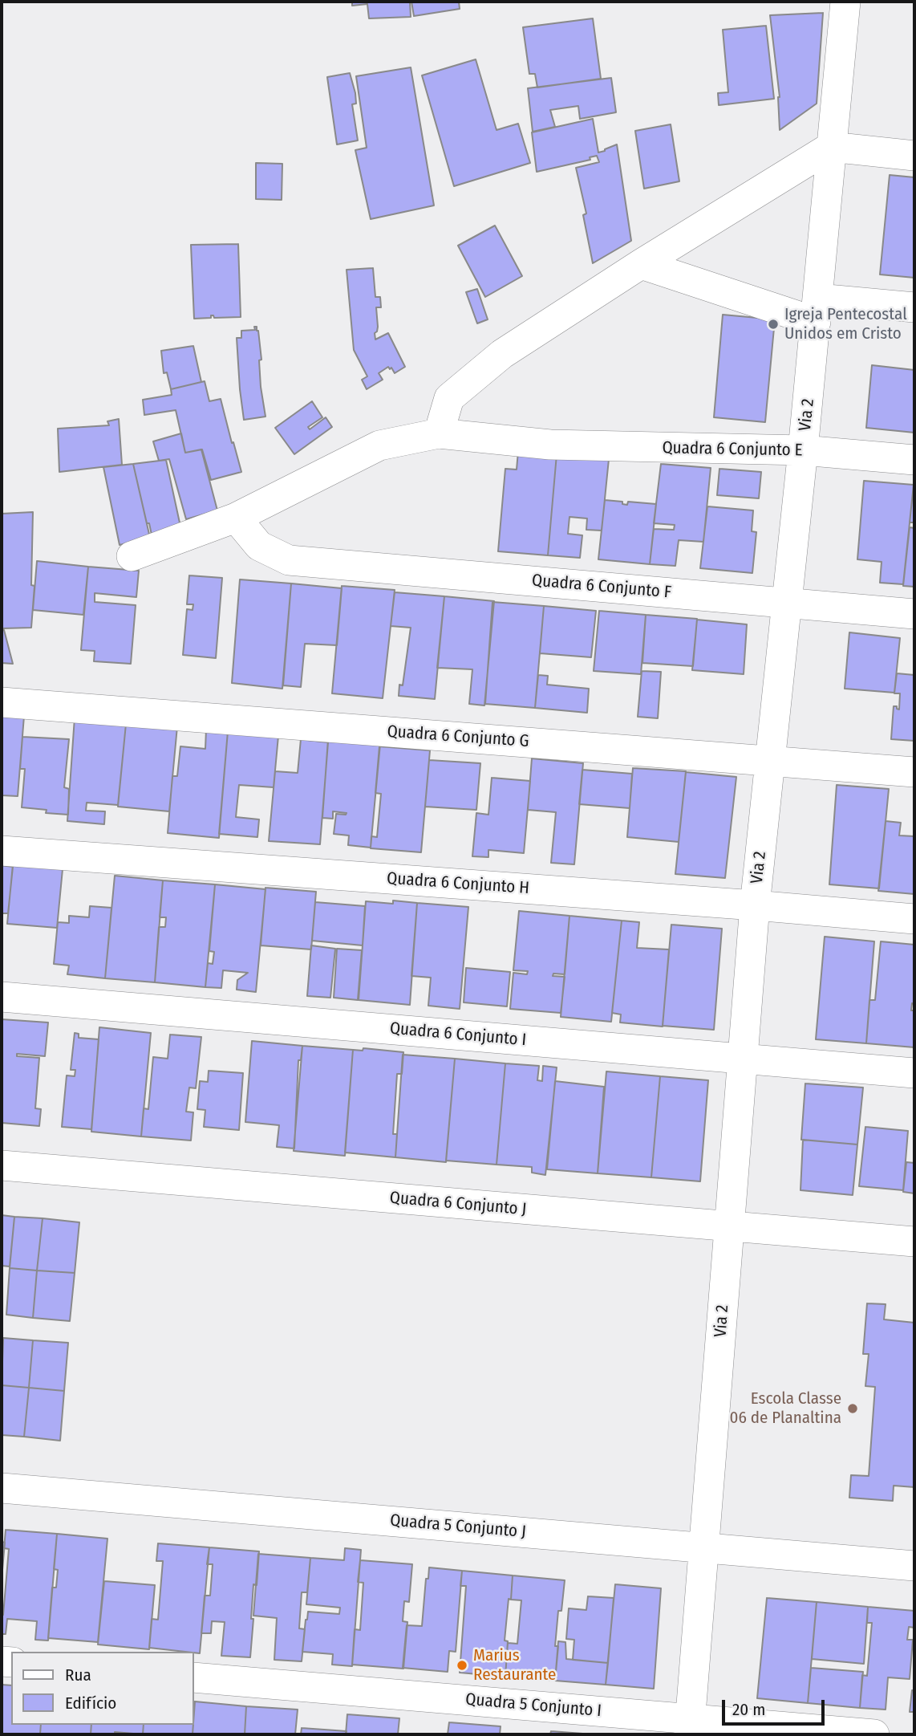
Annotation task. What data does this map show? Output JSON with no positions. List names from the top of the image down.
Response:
{
  "streets": {
    "street": [
      "Via 2",
      "Quadra 6 Conjunto E",
      "Quadra 6 Conjunto F",
      "Quadra 6 Conjunto G",
      "Quadra 6 Conjunto H",
      "Quadra 6 Conjunto I",
      "Quadra 6 Conjunto J",
      "Quadra 5 Conjunto J",
      "Quadra 5 Conjunto I"
    ]
  },
  "crossings": [
    ["Via 2", "Quadra 6 Conjunto E"],
    ["Via 2", "Quadra 6 Conjunto F"],
    ["Via 2", "Quadra 6 Conjunto G"],
    ["Via 2", "Quadra 6 Conjunto H"],
    ["Via 2", "Quadra 6 Conjunto I"],
    ["Via 2", "Quadra 6 Conjunto J"],
    ["Via 2", "Quadra 5 Conjunto J"],
    ["Via 2", "Quadra 5 Conjunto I"],
    ["Quadra 6 Conjunto E", "Quadra 6 Conjunto F"]
  ],
  "places": ["Igreja Pentecostal Unidos em Cristo", "Escola Classe 06 de Planaltina", "Marius Restaurante"],
  "legend": ["Rua", "Edifício"],
  "scale_bar": "20 m"
}
